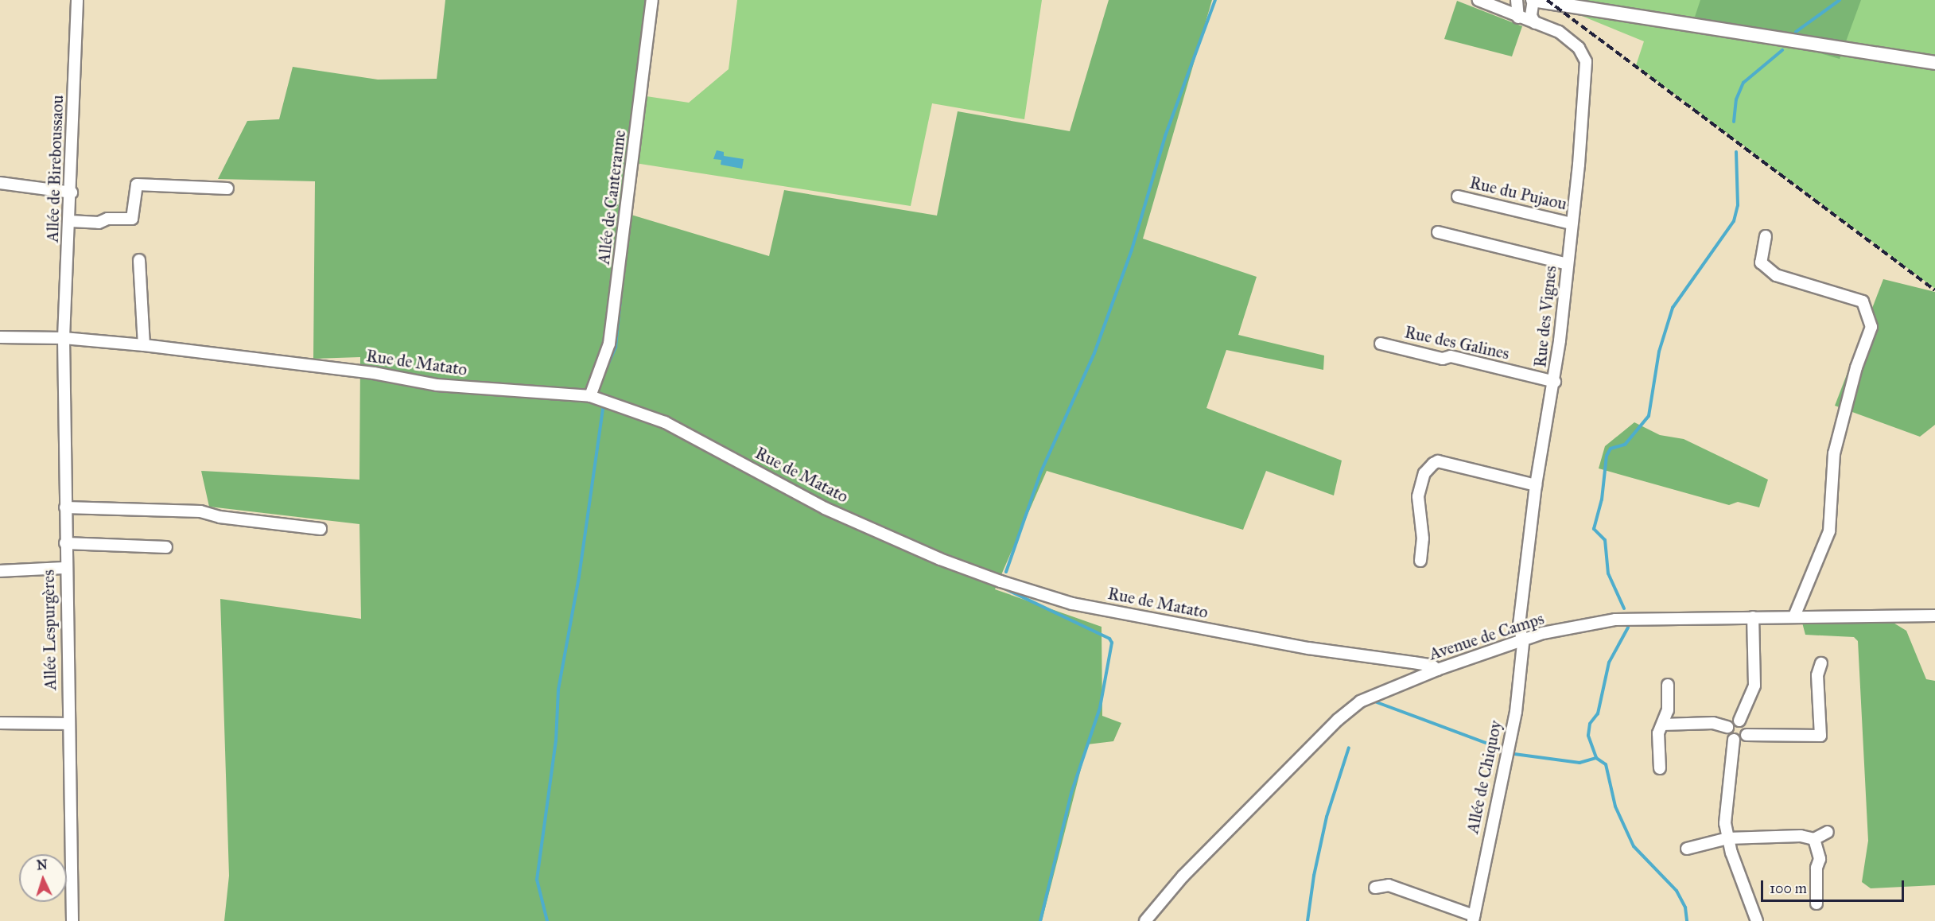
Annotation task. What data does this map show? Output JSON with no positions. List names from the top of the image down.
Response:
{
  "streets": {
    "street": [
      "Allée de Bireboussaou",
      "Rue du Pujaou",
      "Allée de Canteranne",
      "Rue des Vignes",
      "Rue des Galines",
      "Rue de Matato",
      "Allée Lespurgères",
      "Avenue de Camps",
      "Allée de Chiquoy"
    ]
  },
  "crossings": [
    ["Allée de Bireboussaou", "Rue de Matato"],
    ["Allée de Bireboussaou", "Allée Lespurgères"],
    ["Rue du Pujaou", "Rue des Vignes"],
    ["Allée de Canteranne", "Rue de Matato"],
    ["Rue des Vignes", "Rue des Galines"],
    ["Rue des Vignes", "Avenue de Camps"],
    ["Rue des Vignes", "Allée de Chiquoy"],
    ["Rue de Matato", "Allée Lespurgères"],
    ["Rue de Matato", "Avenue de Camps"],
    ["Avenue de Camps", "Allée de Chiquoy"]
  ],
  "scale_bar": "100 m",
  "north": "top"
}
